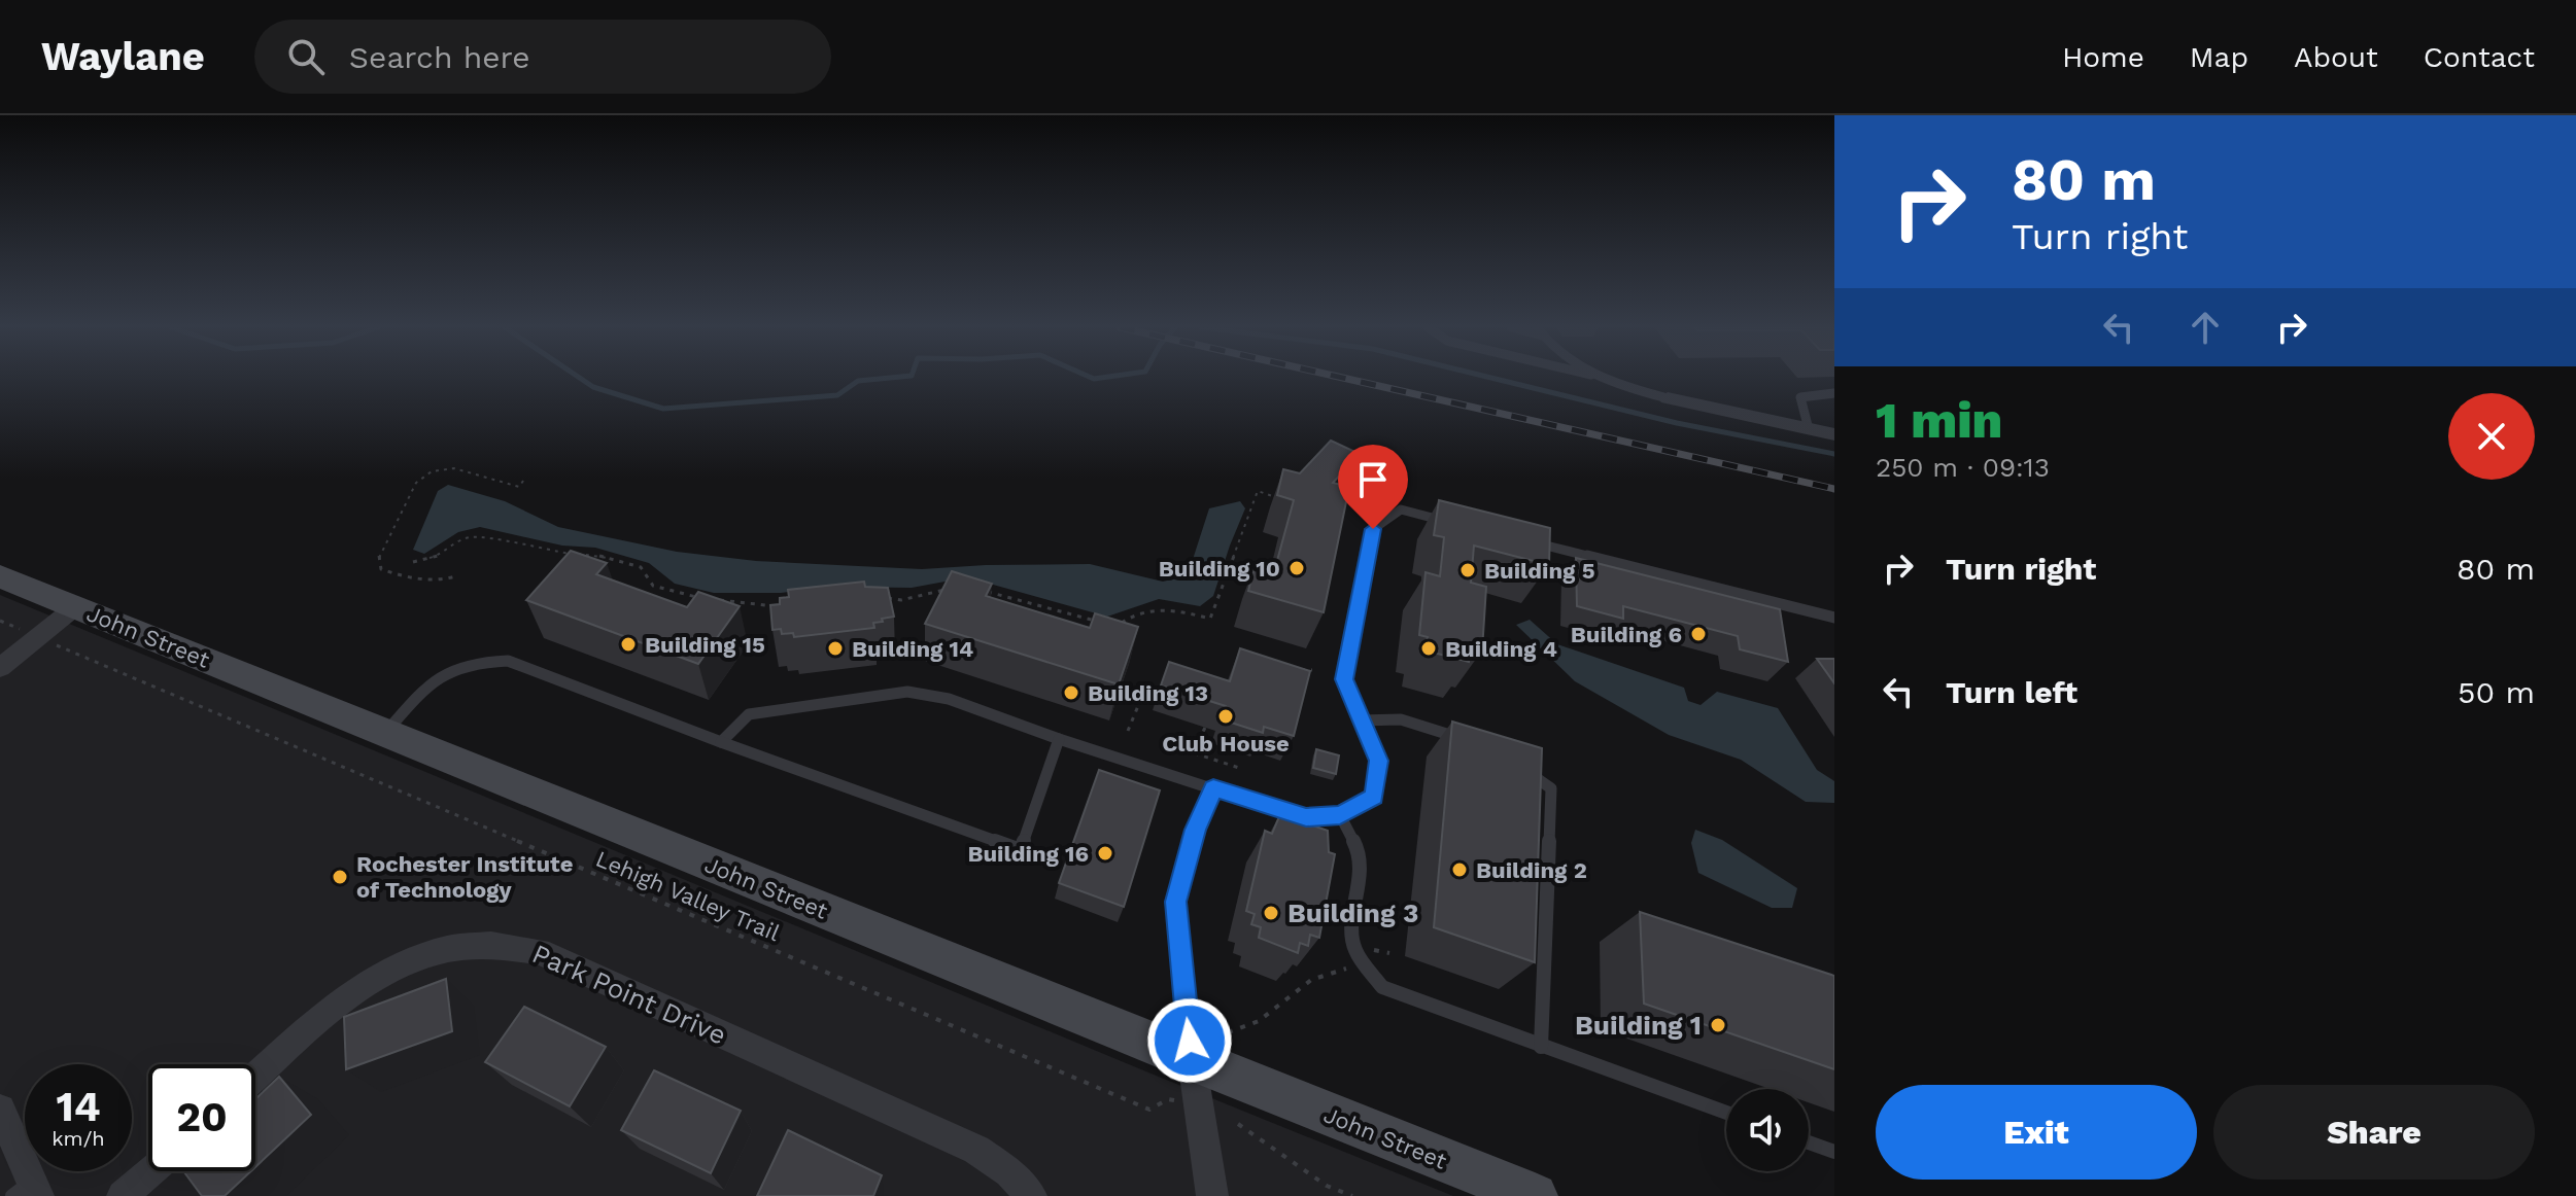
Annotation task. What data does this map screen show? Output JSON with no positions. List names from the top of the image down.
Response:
{
  "streets": {
    "street": ["John Street", "Park Point Drive"],
    "path": ["Lehigh Valley Trail"]
  },
  "crossings": [
    ["John Street", "Lehigh Valley Trail"]
  ],
  "places": [
    "Building 10",
    "Building 5",
    "Building 6",
    "Building 15",
    "Building 14",
    "Building 4",
    "Building 13",
    "Club House",
    "Building 16",
    "Building 2",
    "Rochester Institute of Technology",
    "Building 3",
    "Building 1"
  ],
  "page": {
    "header": "Waylane",
    "search": "Search here",
    "nav": [
      "Home",
      "Map",
      "About",
      "Contact"
    ],
    "turn": ["80 m", "Turn right"],
    "heading": ["1 min", "250 m · 09:13"],
    "list": [
      {
        "name": "Turn right",
        "value": "80 m"
      },
      {
        "name": "Turn left",
        "value": "50 m"
      }
    ],
    "speed": "14 km/h",
    "limit": "20",
    "buttons": ["Exit", "Share"]
  }
}
